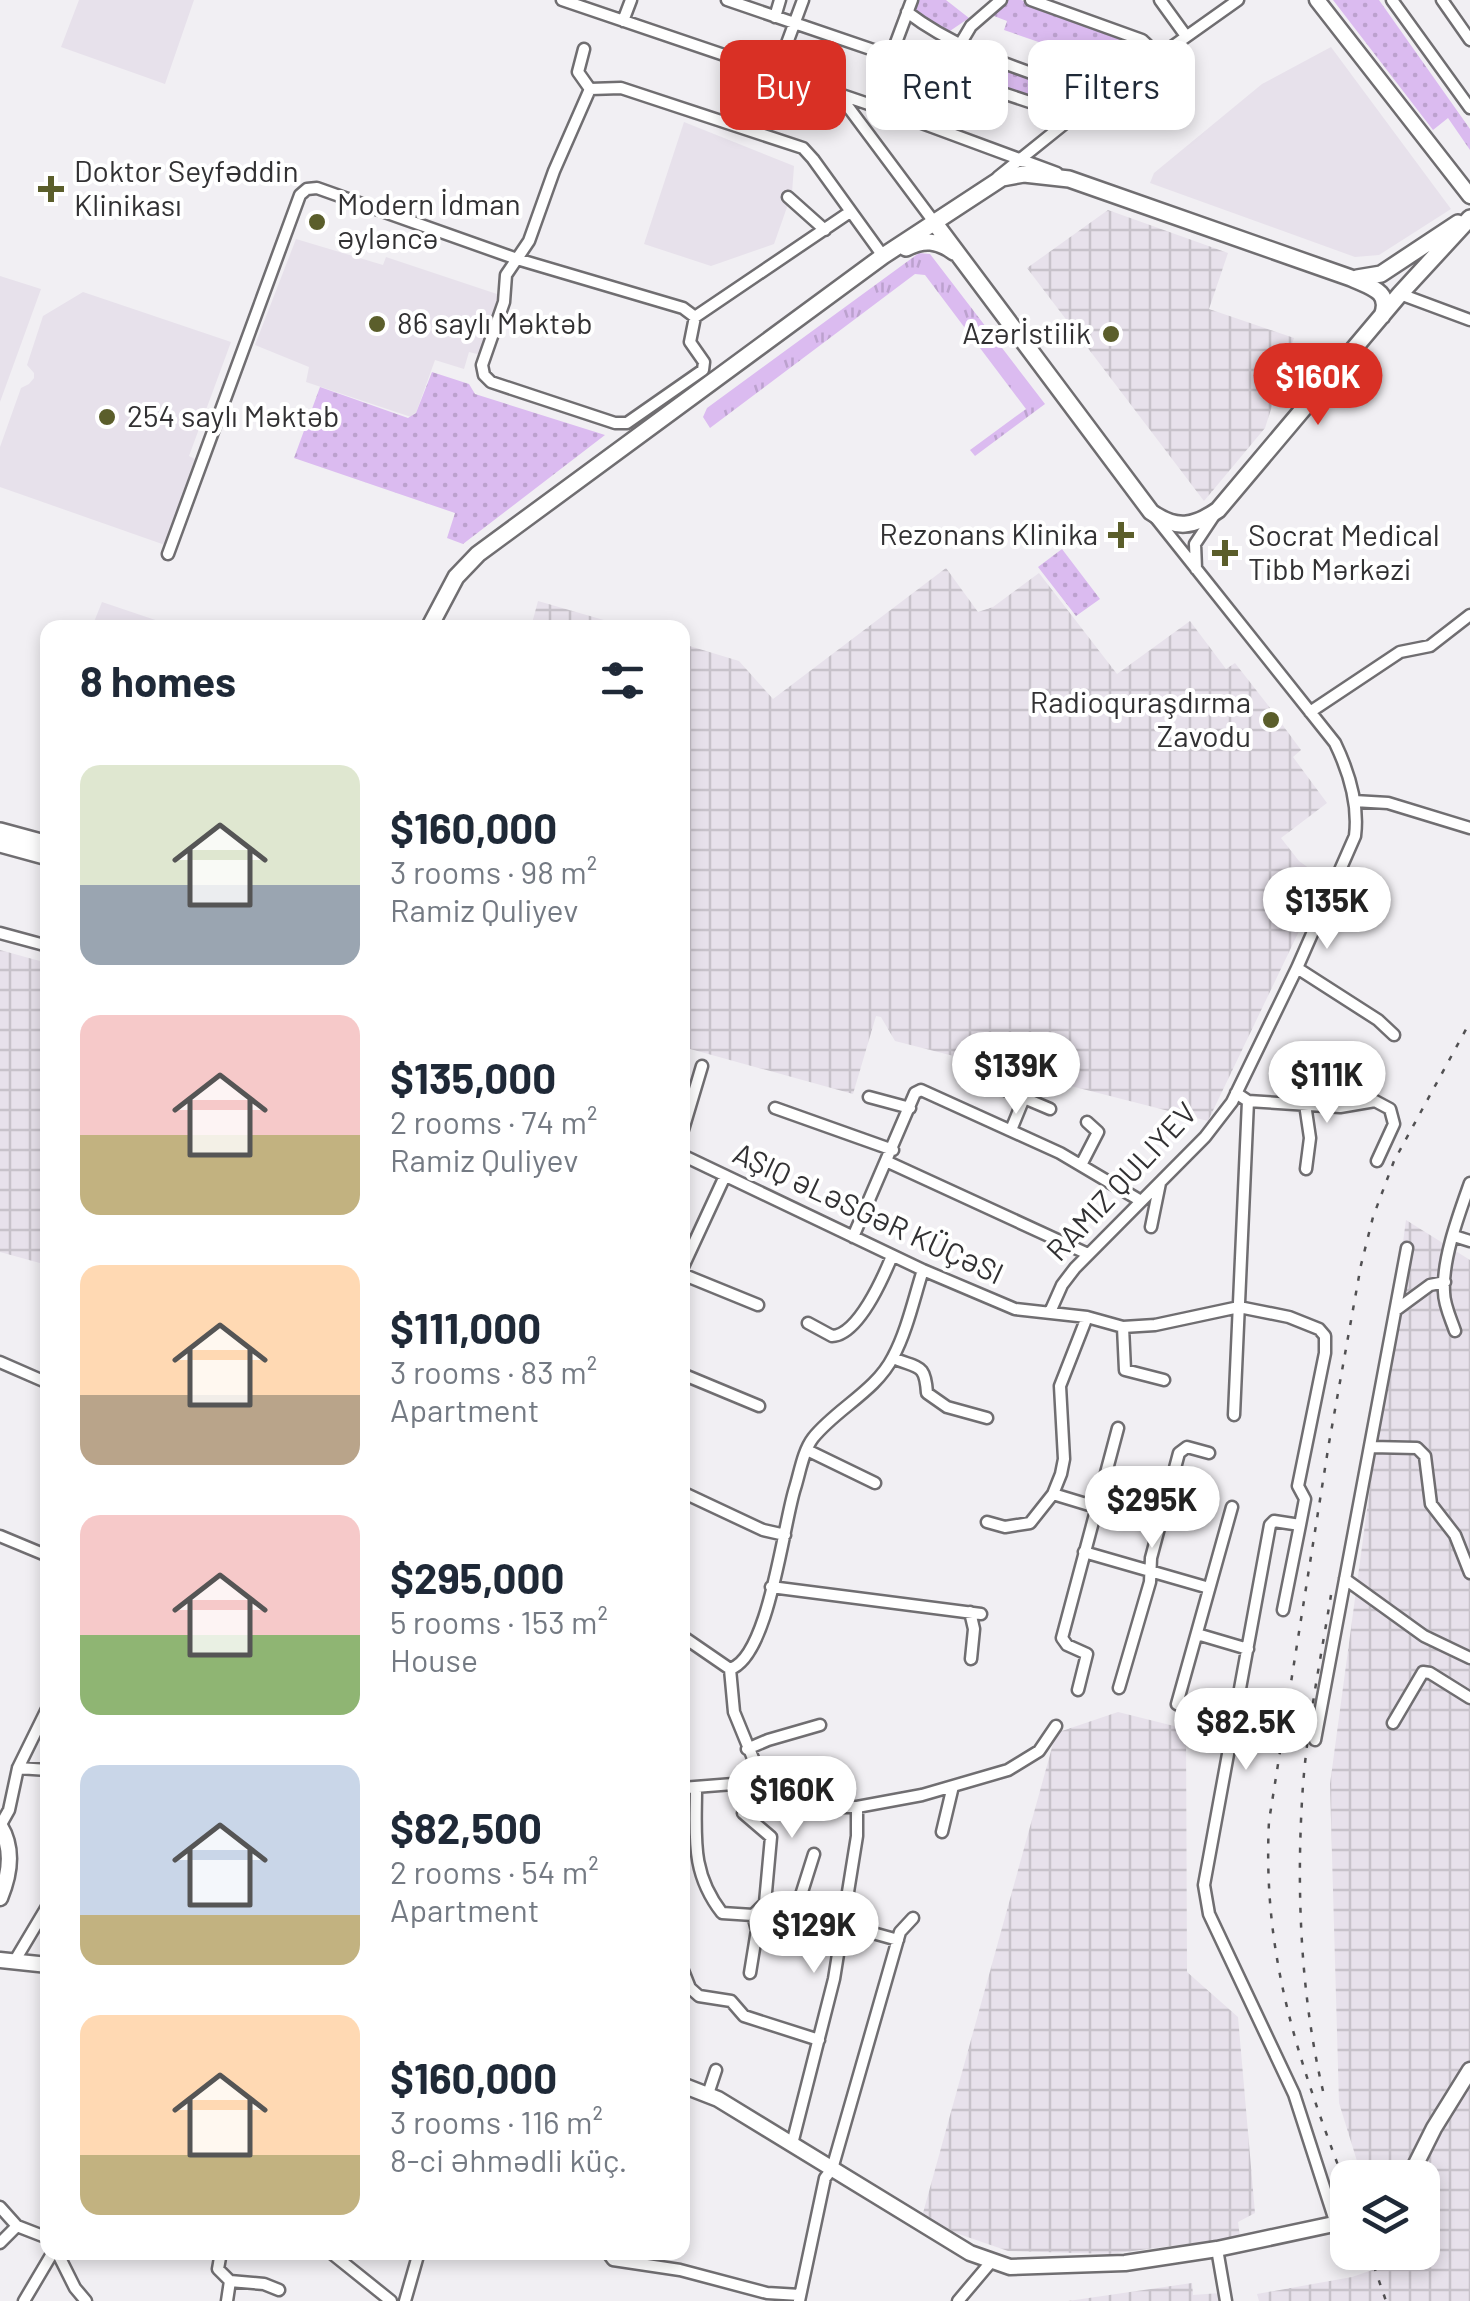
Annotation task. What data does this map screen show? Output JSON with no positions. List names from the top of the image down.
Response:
{
  "streets": {
    "street": ["RAMIZ QULIYEV"]
  },
  "places": {
    "health": ["Doktor Seyfәddin Klinikası", "Rezonans Klinika", "Socrat Medical Tibb Mərkəzi"],
    "other": [
      "Modern İdman Əyləncə",
      "86 saylı Məktəb",
      "Azərİstilik",
      "254 saylı Məktəb",
      "Radioquraşdırma Zavodu"
    ]
  },
  "page": {
    "chip": ["Buy", "Rent", "Filters"],
    "price": [
      "$160K",
      "$135K",
      "$139K",
      "$111K",
      "$295K",
      "$82.5K",
      "$160K",
      "$129K"
    ],
    "heading": "8 homes",
    "list": [
      {
        "name": "$160,000",
        "note": "3 rooms · 98 m² · Ramiz Quliyev"
      },
      {
        "name": "$135,000",
        "note": "2 rooms · 74 m² · Ramiz Quliyev"
      },
      {
        "name": "$111,000",
        "note": "3 rooms · 83 m² · Apartment"
      },
      {
        "name": "$295,000",
        "note": "5 rooms · 153 m² · House"
      },
      {
        "name": "$82,500",
        "note": "2 rooms · 54 m² · Apartment"
      },
      {
        "name": "$160,000",
        "note": "3 rooms · 116 m² · 8-ci Əhmədli küç."
      }
    ]
  }
}
